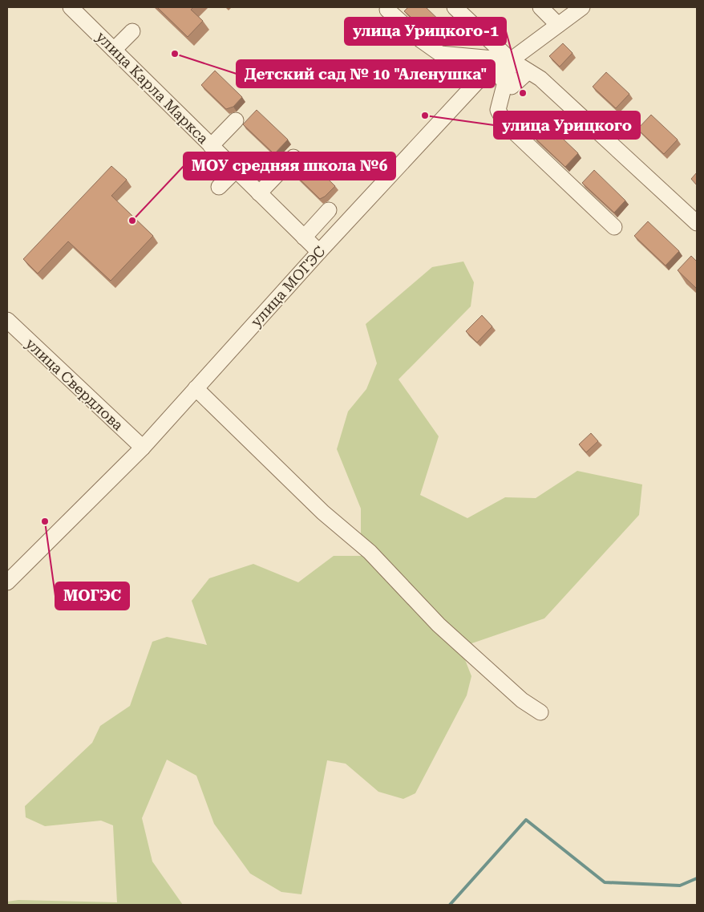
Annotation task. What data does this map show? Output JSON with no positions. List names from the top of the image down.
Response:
{
  "streets": {
    "street": ["улица Карла Маркса", "улица МОГЭС", "улица Свердлова"]
  },
  "crossings": [
    ["улица Карла Маркса", "улица МОГЭС"],
    ["улица МОГЭС", "улица Свердлова"]
  ],
  "places": [
    "Детский сад № 10 \"Аленушка\"",
    "улица Урицкого-1",
    "улица Урицкого",
    "МОУ средняя школа №6",
    "МОГЭС"
  ]
}
